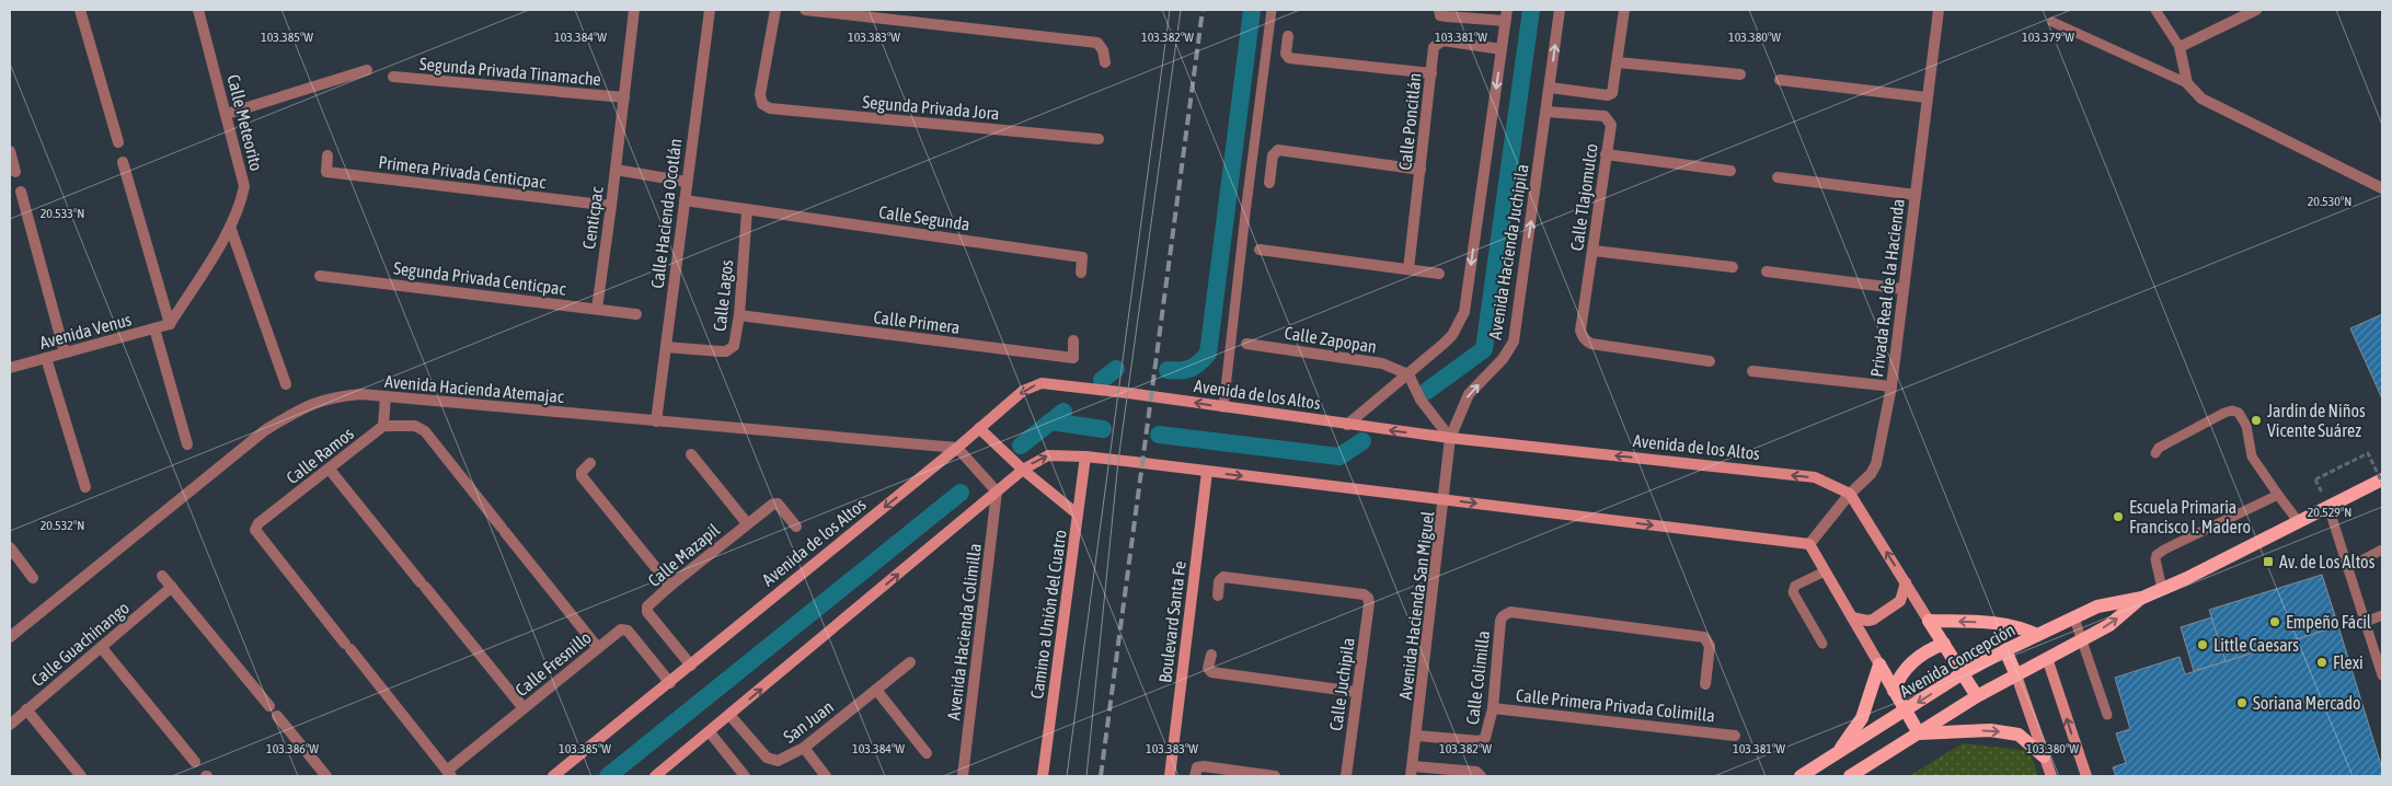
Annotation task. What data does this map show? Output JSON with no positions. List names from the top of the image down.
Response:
{
  "streets": {
    "main road": ["Avenida Concepción"],
    "street": [
      "Segunda Privada Tinamache",
      "Segunda Privada Jora",
      "Calle Poncitlán",
      "Calle Meteorito",
      "Primera Privada Centicpac",
      "Calle Tlajomulco",
      "Calle Hacienda Ocotlán",
      "Centicpac",
      "Calle Segunda",
      "Avenida Hacienda Juchipila",
      "Segunda Privada Centicpac",
      "Privada Real de la Hacienda",
      "Calle Lagos",
      "Calle Primera",
      "Avenida Venus",
      "Calle Zapopan",
      "Avenida Hacienda Atemajac",
      "Avenida de los Altos",
      "Calle Ramos",
      "Calle Mazapil",
      "Avenida Hacienda San Miguel",
      "Camino a Unión del Cuatro",
      "Boulevard Santa Fe",
      "Avenida Hacienda Colimilla",
      "Calle Guachinango",
      "Calle Fresnillo",
      "Calle Colimilla",
      "Calle Juchipila",
      "Calle Primera Privada Colimilla",
      "San Juan"
    ]
  },
  "crossings": [
    ["Calle Poncitlán", "Avenida Hacienda Juchipila"],
    ["Calle Meteorito", "Avenida Venus"],
    ["Primera Privada Centicpac", "Centicpac"],
    ["Calle Tlajomulco", "Avenida Hacienda Juchipila"],
    ["Calle Hacienda Ocotlán", "Centicpac"],
    ["Calle Hacienda Ocotlán", "Calle Lagos"],
    ["Calle Hacienda Ocotlán", "Avenida Hacienda Atemajac"],
    ["Centicpac", "Segunda Privada Centicpac"],
    ["Calle Segunda", "Calle Lagos"],
    ["Avenida Hacienda Juchipila", "Calle Zapopan"],
    ["Avenida Hacienda Juchipila", "Avenida de los Altos"],
    ["Avenida Hacienda Juchipila", "Avenida Hacienda San Miguel"],
    ["Privada Real de la Hacienda", "Avenida de los Altos"],
    ["Calle Lagos", "Calle Primera"],
    ["Avenida Hacienda Atemajac", "Avenida de los Altos"],
    ["Avenida de los Altos", "Calle Mazapil"],
    ["Avenida de los Altos", "Avenida Hacienda San Miguel"],
    ["Avenida de los Altos", "Calle Fresnillo"],
    ["Calle Ramos", "Calle Fresnillo"],
    ["Avenida Hacienda San Miguel", "Calle Colimilla"],
    ["Calle Colimilla", "Calle Primera Privada Colimilla"]
  ],
  "places": {
    "other": [
      "Jardín de Niños Vicente Suárez",
      "Escuela Primaria Francisco I. Madero",
      "Empeño Fácil",
      "Little Caesars",
      "Flexi",
      "Soriana Mercado"
    ],
    "transit": ["Av. de Los Altos"]
  },
  "coordinates": [
    "103.385°W",
    "103.384°W",
    "103.383°W",
    "103.382°W",
    "103.381°W",
    "103.380°W",
    "103.379°W",
    "20.530°N",
    "20.533°N",
    "20.529°N",
    "20.532°N",
    "103.386°W"
  ]
}
